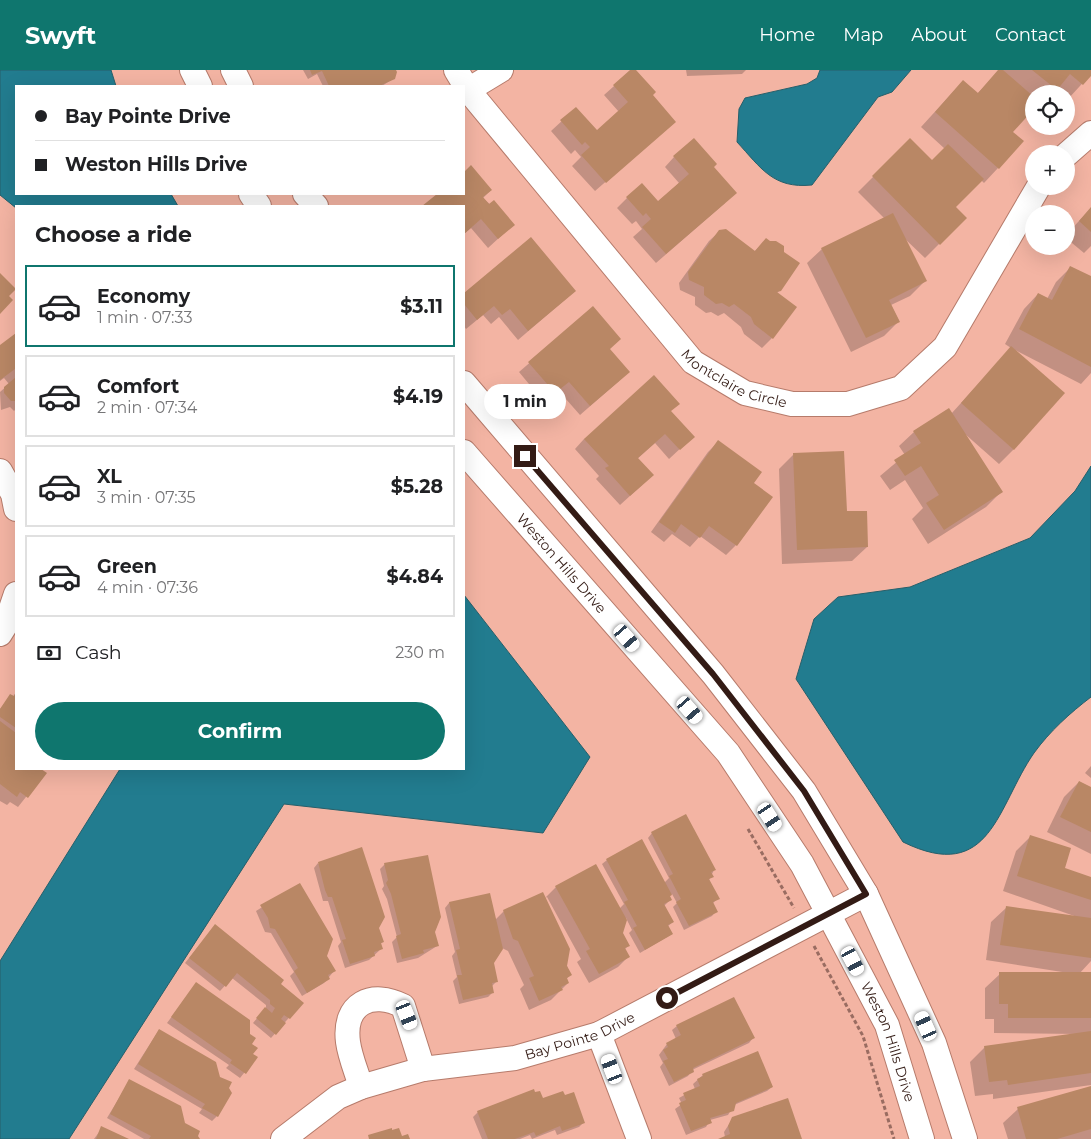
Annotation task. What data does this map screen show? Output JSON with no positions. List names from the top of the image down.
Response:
{
  "streets": {
    "street": ["Montclaire Circle", "Weston Hills Drive", "Bay Pointe Drive"]
  },
  "crossings": [
    ["Weston Hills Drive", "Bay Pointe Drive"]
  ],
  "page": {
    "header": "Swyft",
    "nav": [
      "Home",
      "Map",
      "About",
      "Contact"
    ],
    "map_buttons": ["+", "−"],
    "banner": ["Bay Pointe Drive", "Weston Hills Drive"],
    "heading": "Choose a ride",
    "list": [
      {
        "name": "Economy",
        "note": "1 min · 07:33",
        "value": "$3.11"
      },
      {
        "name": "Comfort",
        "note": "2 min · 07:34",
        "value": "$4.19"
      },
      {
        "name": "XL",
        "note": "3 min · 07:35",
        "value": "$5.28"
      },
      {
        "name": "Green",
        "note": "4 min · 07:36",
        "value": "$4.84"
      }
    ],
    "bubble": "1 min",
    "pay": ["Cash", "230 m"],
    "buttons": "Confirm"
  }
}
